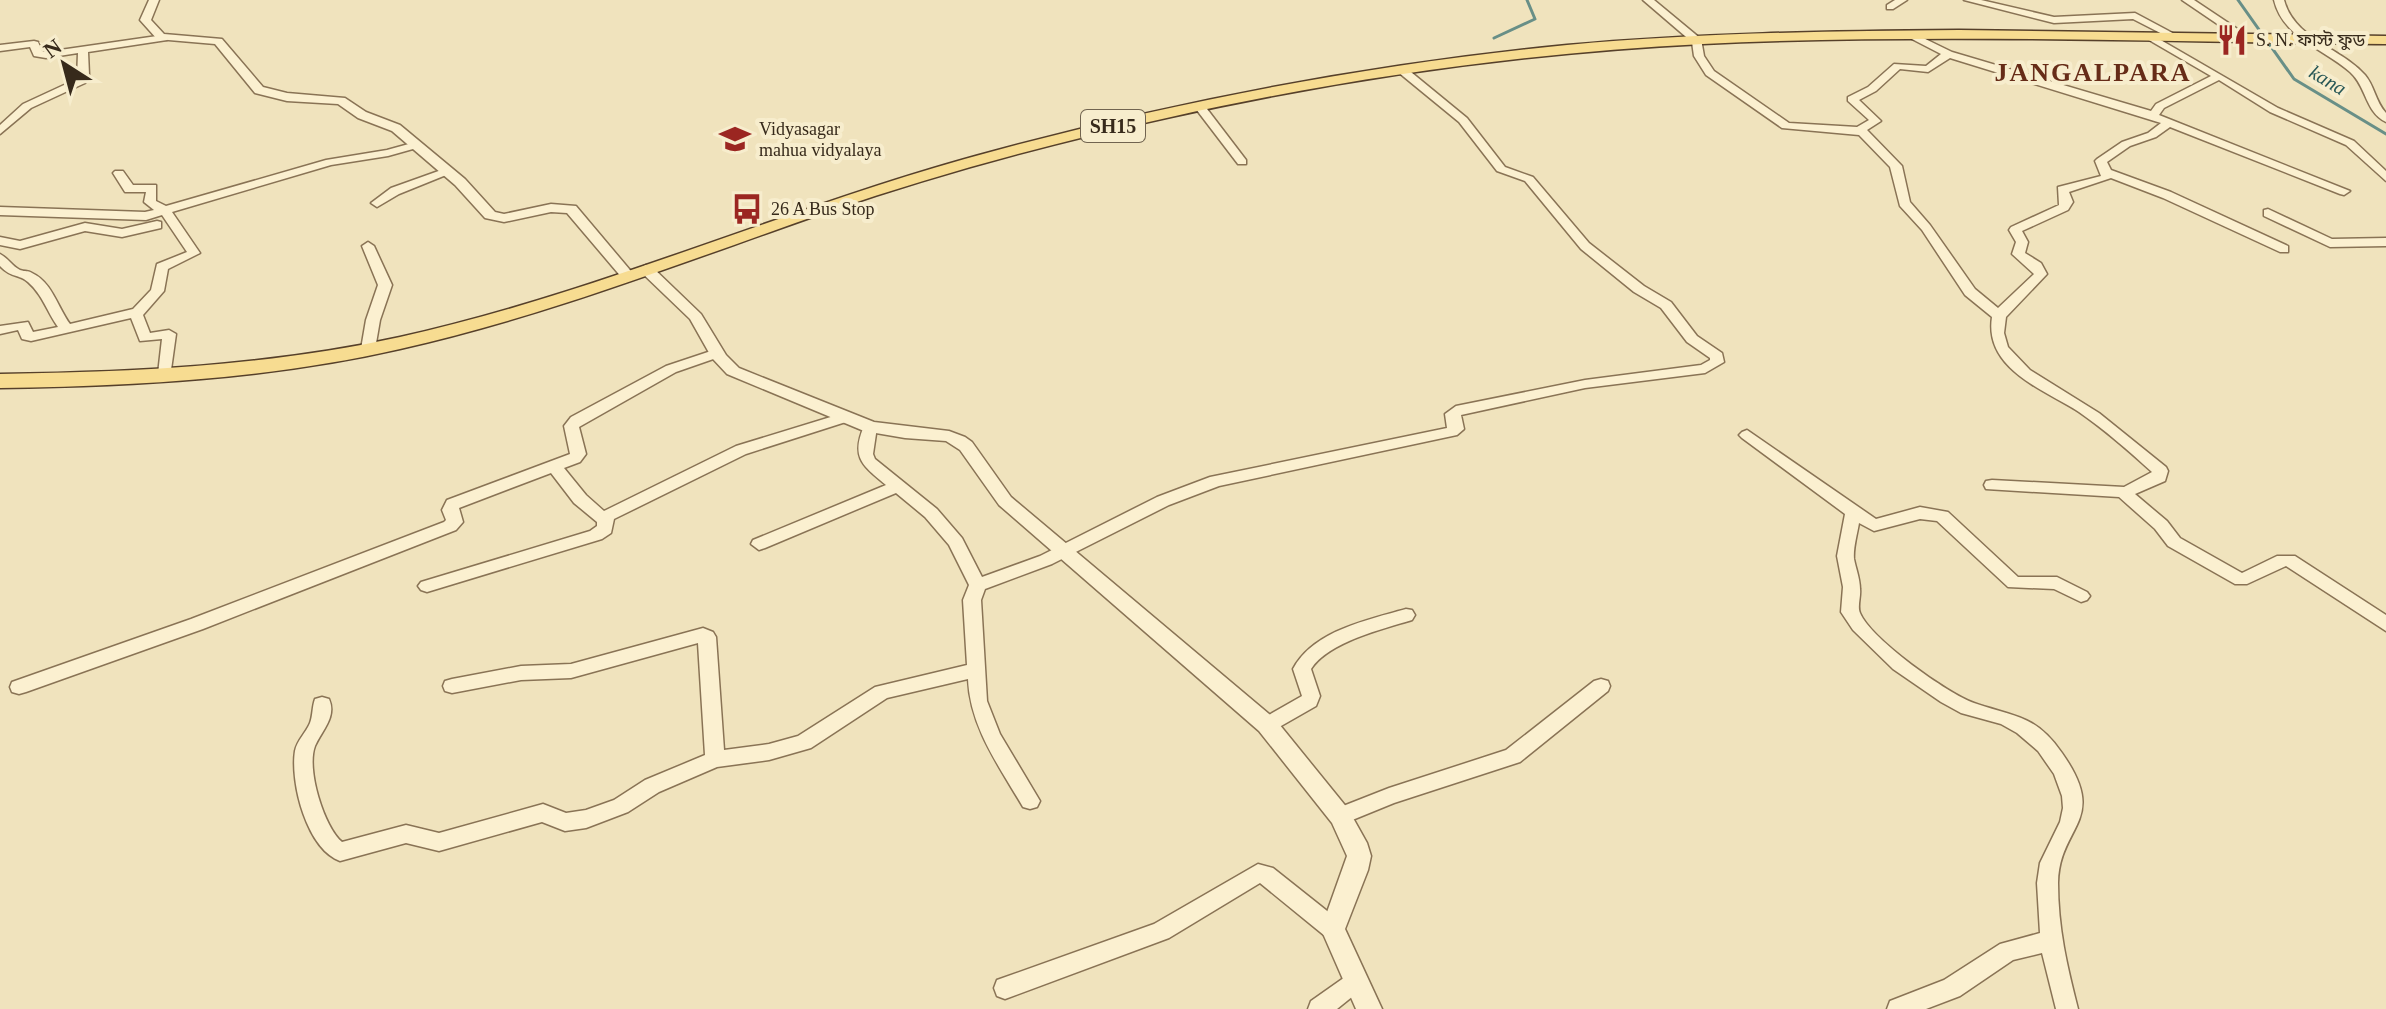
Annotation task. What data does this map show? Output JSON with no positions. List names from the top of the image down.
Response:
{
  "streets": {
    "main road": ["SH15"]
  },
  "districts": ["JANGALPARA"],
  "water": ["kana"],
  "places": {
    "restaurant": ["S. N. ফাস্ট ফুড"],
    "school or university": ["Vidyasagar mahua vidyalaya"],
    "bus stop": ["26 A Bus Stop"]
  },
  "north": "top left"
}
